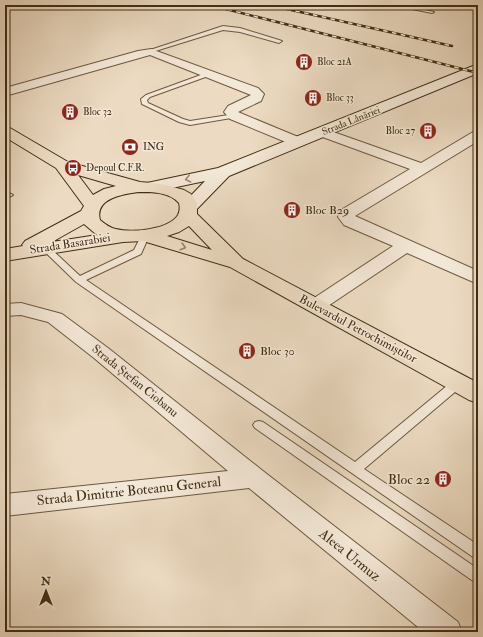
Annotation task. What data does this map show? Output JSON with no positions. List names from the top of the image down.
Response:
{
  "streets": {
    "main road": ["Strada Basarabiei", "Bulevardul Petrochimiștilor"],
    "street": [
      "Strada Lânăriei",
      "Strada Ștefan Ciobanu",
      "Strada Dimitrie Boteanu General",
      "Aleea Urmuz"
    ]
  },
  "crossings": [
    ["Strada Basarabiei", "Bulevardul Petrochimiștilor"],
    ["Strada Ștefan Ciobanu", "Strada Dimitrie Boteanu General"],
    ["Strada Ștefan Ciobanu", "Aleea Urmuz"],
    ["Strada Dimitrie Boteanu General", "Aleea Urmuz"]
  ],
  "places": {
    "building": [
      "Bloc 21A",
      "Bloc 33",
      "Bloc 32",
      "Bloc 27",
      "Bloc B29",
      "Bloc 30",
      "Bloc 22"
    ],
    "bank": ["ING"],
    "bus stop": ["Depoul C.F.R."]
  },
  "north": "top"
}
